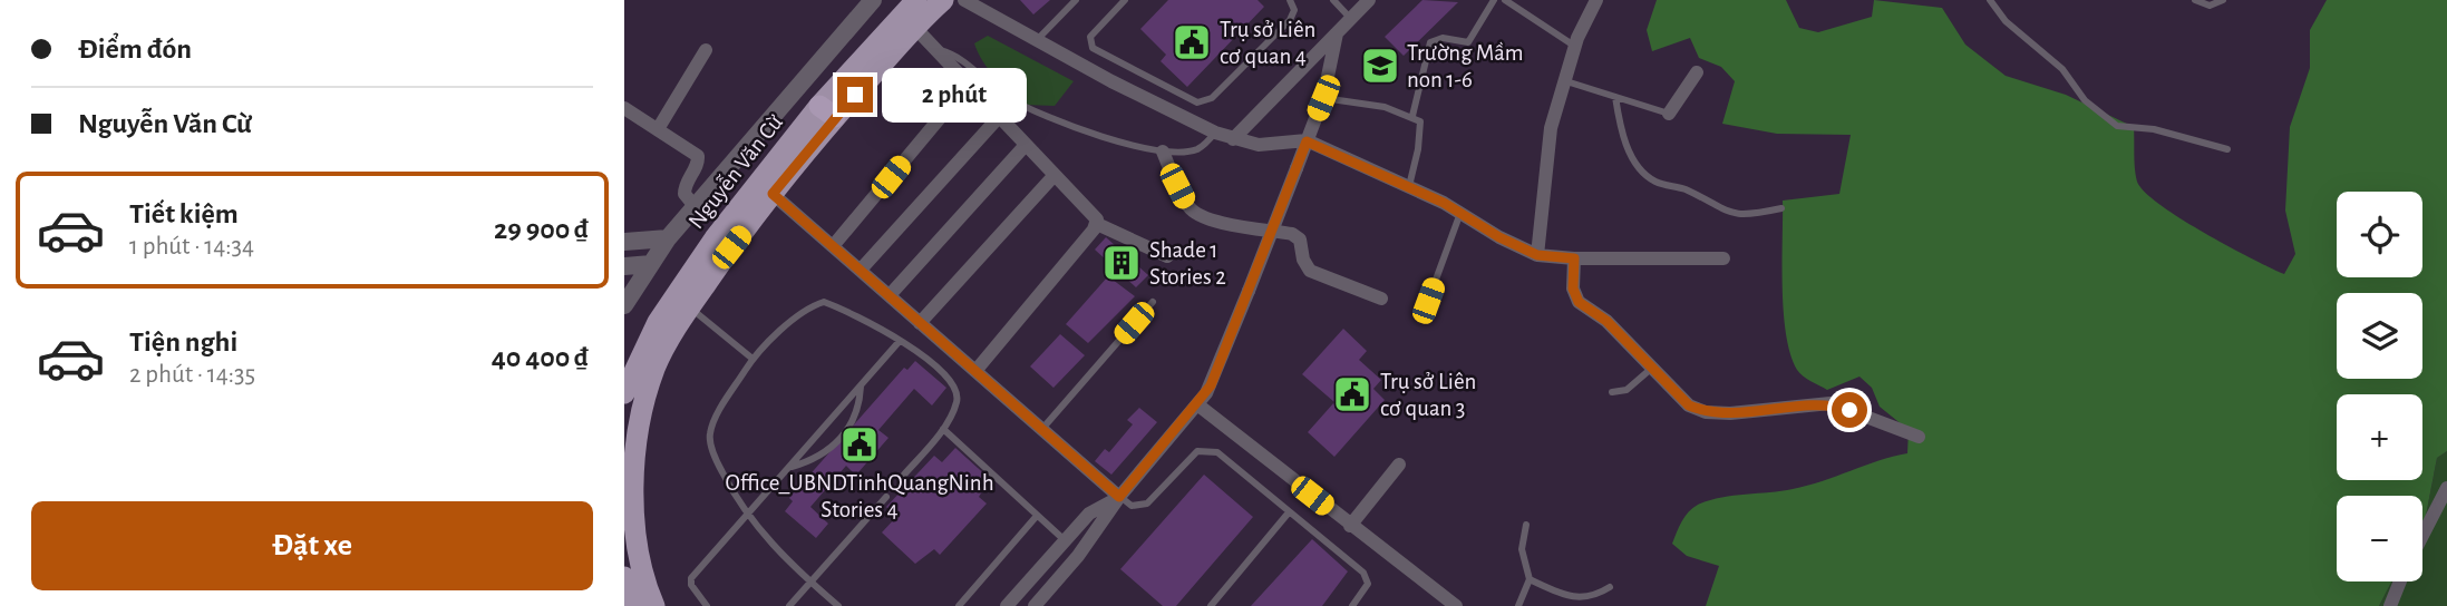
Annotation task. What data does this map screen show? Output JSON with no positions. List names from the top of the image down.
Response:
{
  "streets": {
    "main road": ["Nguyễn Văn Cừ"]
  },
  "places": {
    "public building": ["Trụ sở Liên cơ quan 4", "Trụ sở Liên cơ quan 3", "Office_UBNDTinhQuangNinh Stories 4"],
    "school or university": ["Trường Mầm non 1-6"],
    "building": ["Shade 1 Stories 2"]
  },
  "page": {
    "banner": ["Điểm đón", "Nguyễn Văn Cừ"],
    "bubble": "2 phút",
    "list": [
      {
        "name": "Tiết kiệm",
        "note": "1 phút · 14:34",
        "value": "29 900 ₫"
      },
      {
        "name": "Tiện nghi",
        "note": "2 phút · 14:35",
        "value": "40 400 ₫"
      }
    ],
    "map_buttons": ["+", "−"],
    "buttons": "Đặt xe"
  }
}
